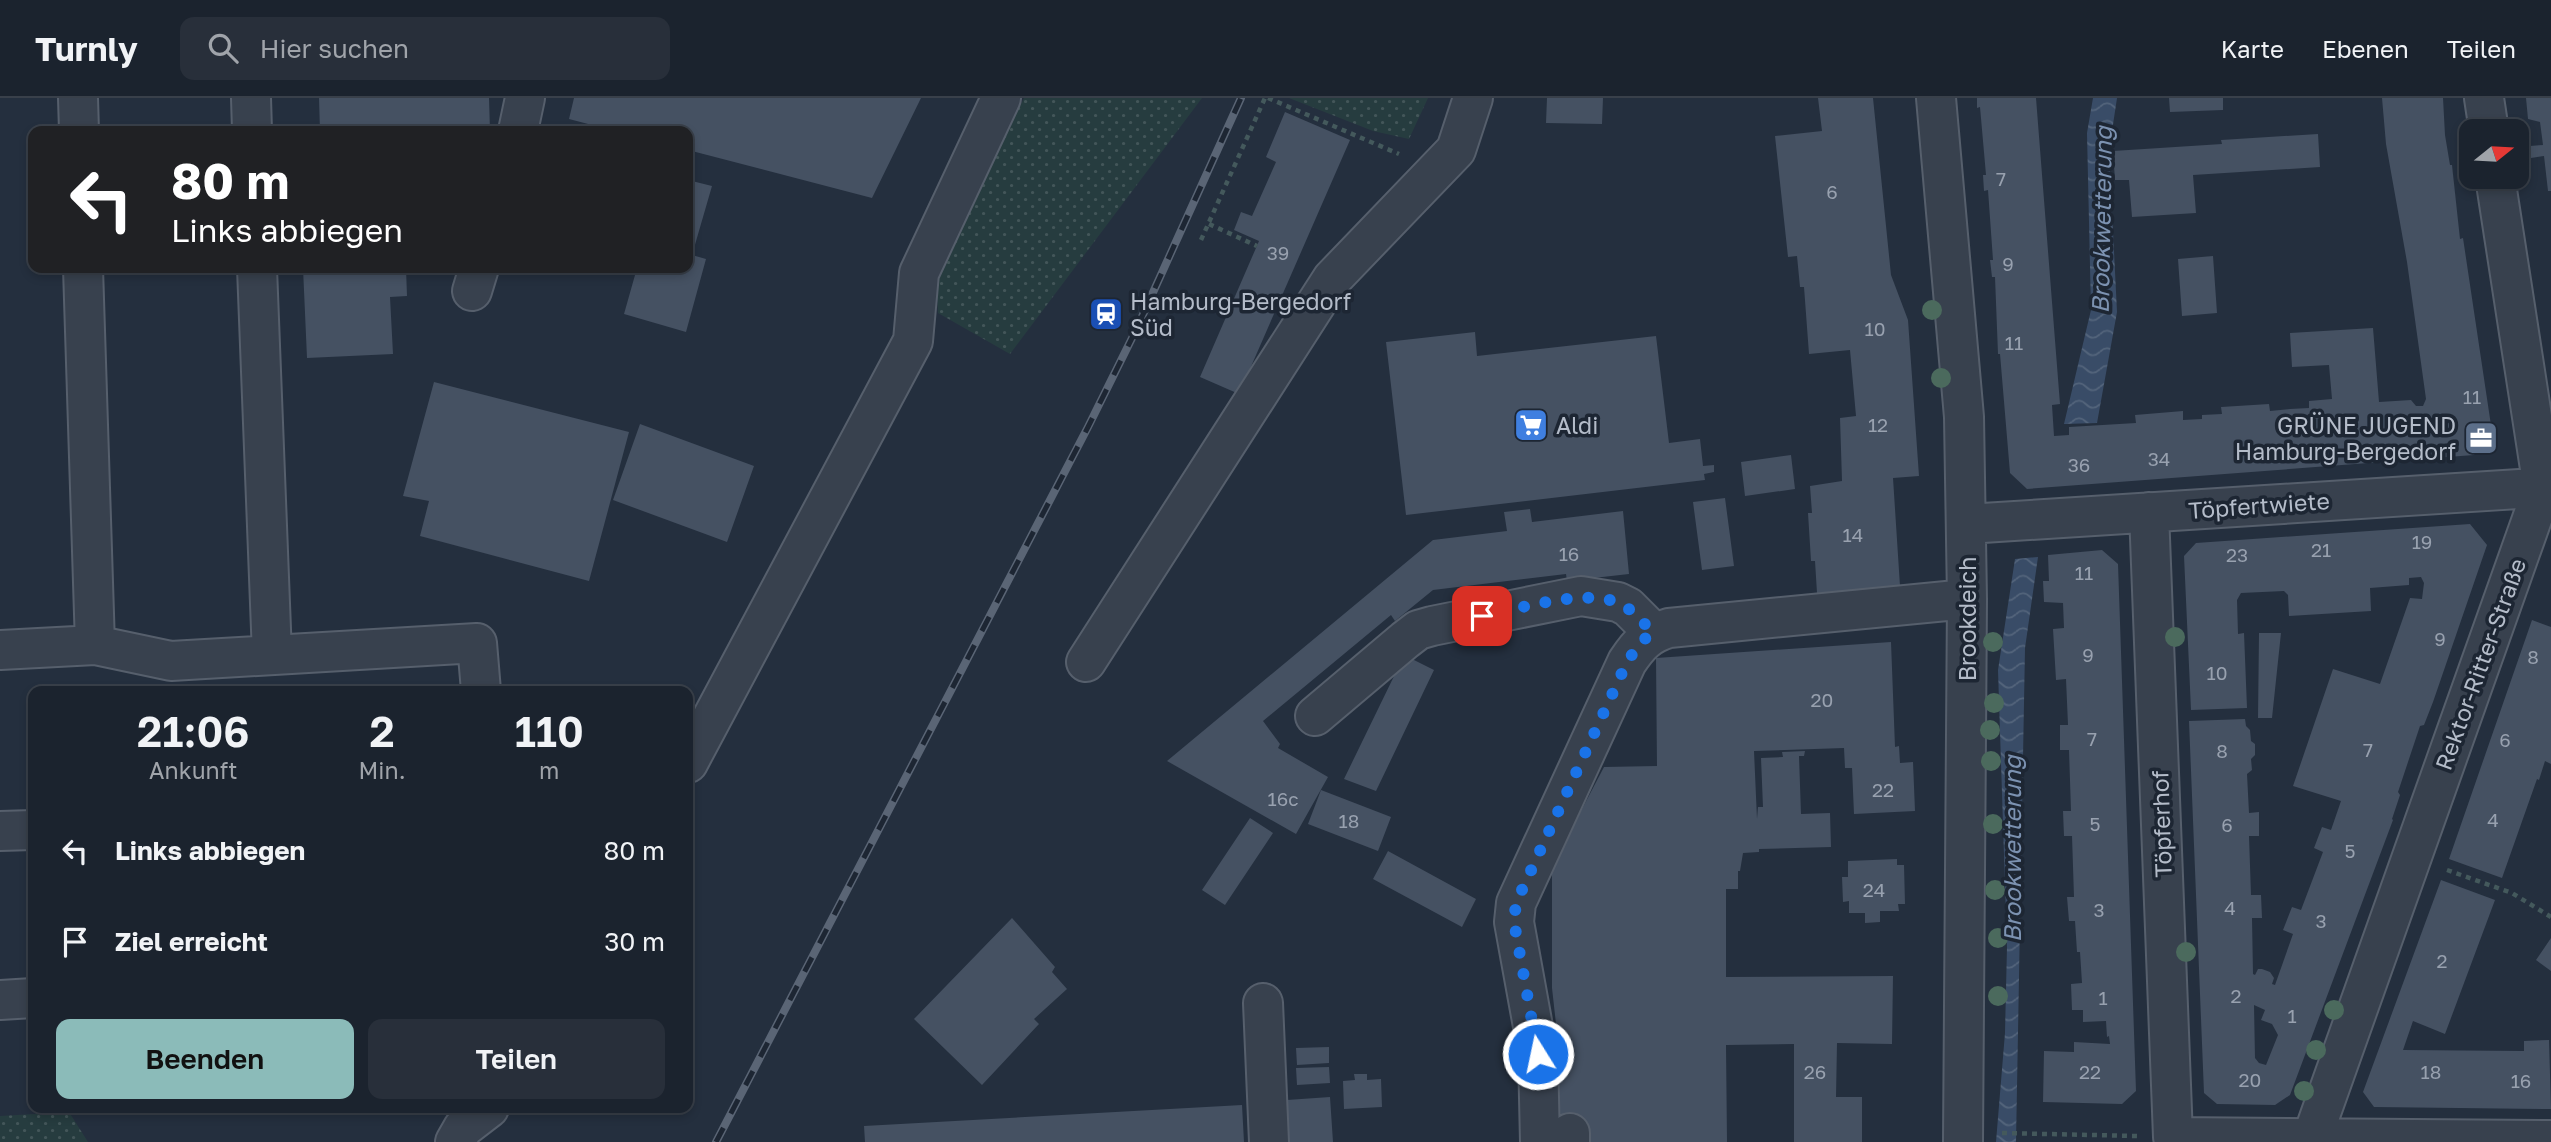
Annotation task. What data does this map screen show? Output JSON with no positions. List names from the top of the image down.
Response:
{
  "streets": {
    "street": [
      "Töpfertwiete",
      "Brookdeich",
      "Rektor-Ritter-Straße",
      "Töpferhof"
    ]
  },
  "crossings": [
    ["Töpfertwiete", "Brookdeich"],
    ["Töpfertwiete", "Rektor-Ritter-Straße"],
    ["Töpfertwiete", "Töpferhof"]
  ],
  "water": ["Brookwetterung"],
  "places": {
    "station": ["Hamburg-Bergedorf Süd"],
    "supermarket": ["Aldi"],
    "office": ["GRÜNE JUGEND Hamburg-Bergedorf"]
  },
  "house_numbers": [
    "7",
    "6",
    "39",
    "9",
    "10",
    "11",
    "11",
    "12",
    "34",
    "36",
    "14",
    "19",
    "21",
    "16",
    "23",
    "11",
    "9",
    "9",
    "8",
    "10",
    "20",
    "7",
    "6",
    "7",
    "8",
    "22",
    "16c",
    "4",
    "18",
    "5",
    "6",
    "5",
    "24",
    "4",
    "3",
    "3",
    "2",
    "2",
    "1",
    "1",
    "26",
    "22",
    "18",
    "20",
    "16"
  ],
  "north": "right",
  "page": {
    "header": "Turnly",
    "search": "Hier suchen",
    "nav": ["Karte", "Ebenen", "Teilen"],
    "turn": ["80 m", "Links abbiegen"],
    "eta": [
      "21:06",
      "Ankunft",
      "2",
      "Min.",
      "110",
      "m"
    ],
    "list": [
      {
        "name": "Links abbiegen",
        "value": "80 m"
      },
      {
        "name": "Ziel erreicht",
        "value": "30 m"
      }
    ],
    "buttons": ["Beenden", "Teilen"]
  }
}
